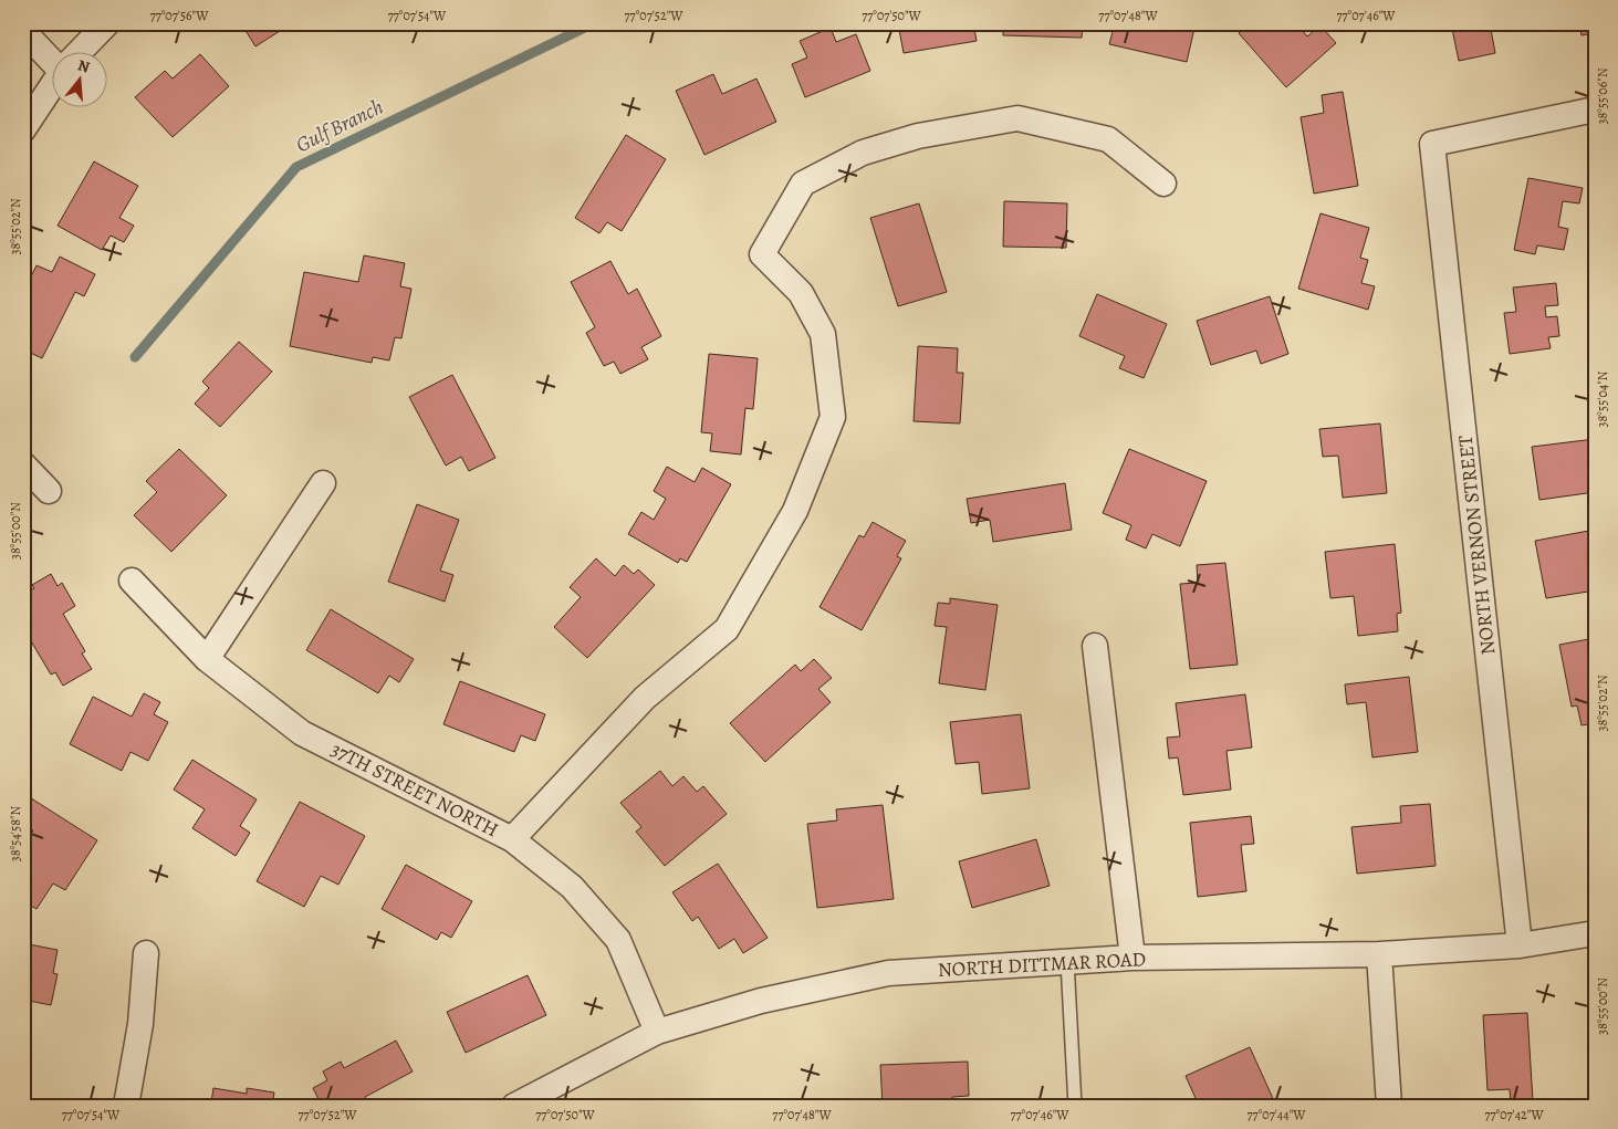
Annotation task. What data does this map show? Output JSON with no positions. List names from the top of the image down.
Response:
{
  "streets": {
    "street": ["NORTH VERNON STREET", "37TH STREET NORTH", "NORTH DITTMAR ROAD"]
  },
  "crossings": [
    ["NORTH VERNON STREET", "NORTH DITTMAR ROAD"],
    ["37TH STREET NORTH", "NORTH DITTMAR ROAD"]
  ],
  "water": ["Gulf Branch"],
  "north": "top",
  "coordinates": [
    "77°07'56\"W",
    "77°07'54\"W",
    "77°07'52\"W",
    "77°07'50\"W",
    "77°07'48\"W",
    "77°07'46\"W",
    "38°55'06\"N",
    "38°55'02\"N",
    "38°55'04\"N",
    "38°55'00\"N",
    "38°54'58\"N",
    "77°07'44\"W",
    "77°07'42\"W"
  ]
}
